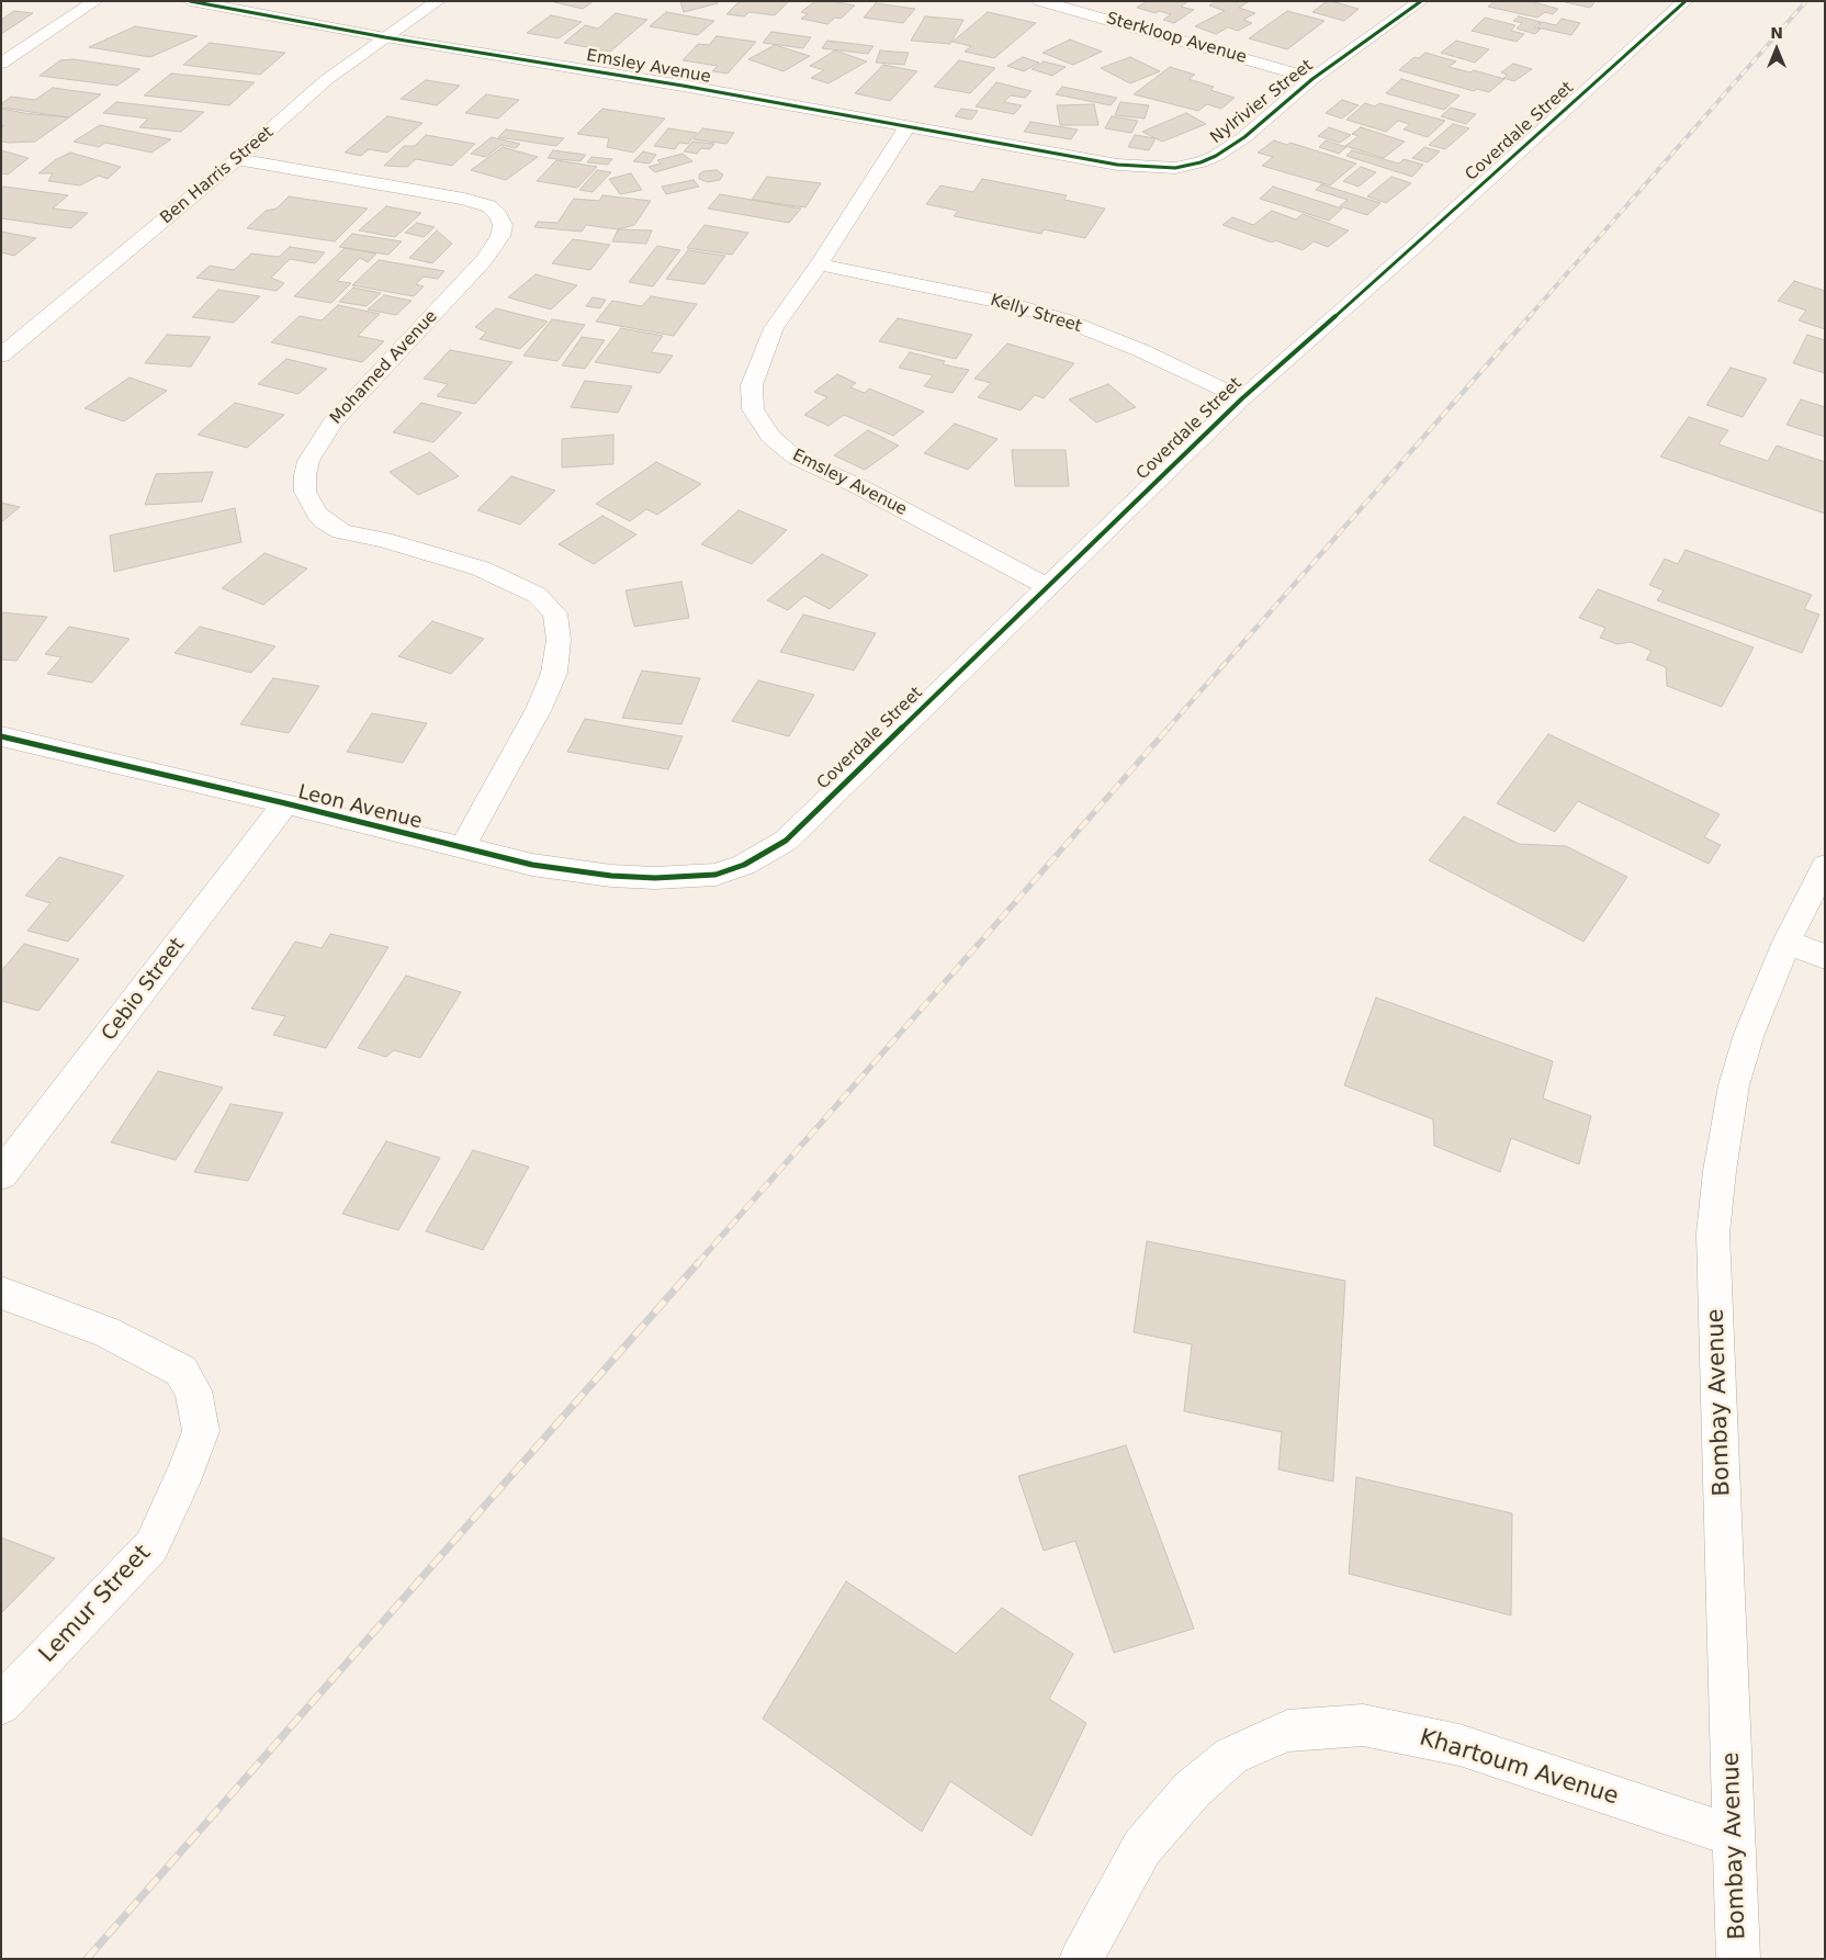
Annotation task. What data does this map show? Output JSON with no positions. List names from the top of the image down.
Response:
{
  "streets": {
    "street": [
      "Sterkloop Avenue",
      "Emsley Avenue",
      "Nylrivier Street",
      "Coverdale Street",
      "Ben Harris Street",
      "Kelly Street",
      "Mohamed Avenue",
      "Leon Avenue",
      "Cebio Street",
      "Bombay Avenue",
      "Lemur Street",
      "Khartoum Avenue"
    ]
  },
  "crossings": [
    ["Sterkloop Avenue", "Nylrivier Street"],
    ["Emsley Avenue", "Nylrivier Street"],
    ["Emsley Avenue", "Coverdale Street"],
    ["Emsley Avenue", "Ben Harris Street"],
    ["Emsley Avenue", "Kelly Street"],
    ["Coverdale Street", "Kelly Street"],
    ["Coverdale Street", "Leon Avenue"],
    ["Ben Harris Street", "Mohamed Avenue"],
    ["Mohamed Avenue", "Leon Avenue"],
    ["Leon Avenue", "Cebio Street"],
    ["Bombay Avenue", "Khartoum Avenue"]
  ],
  "north": "top"
}
